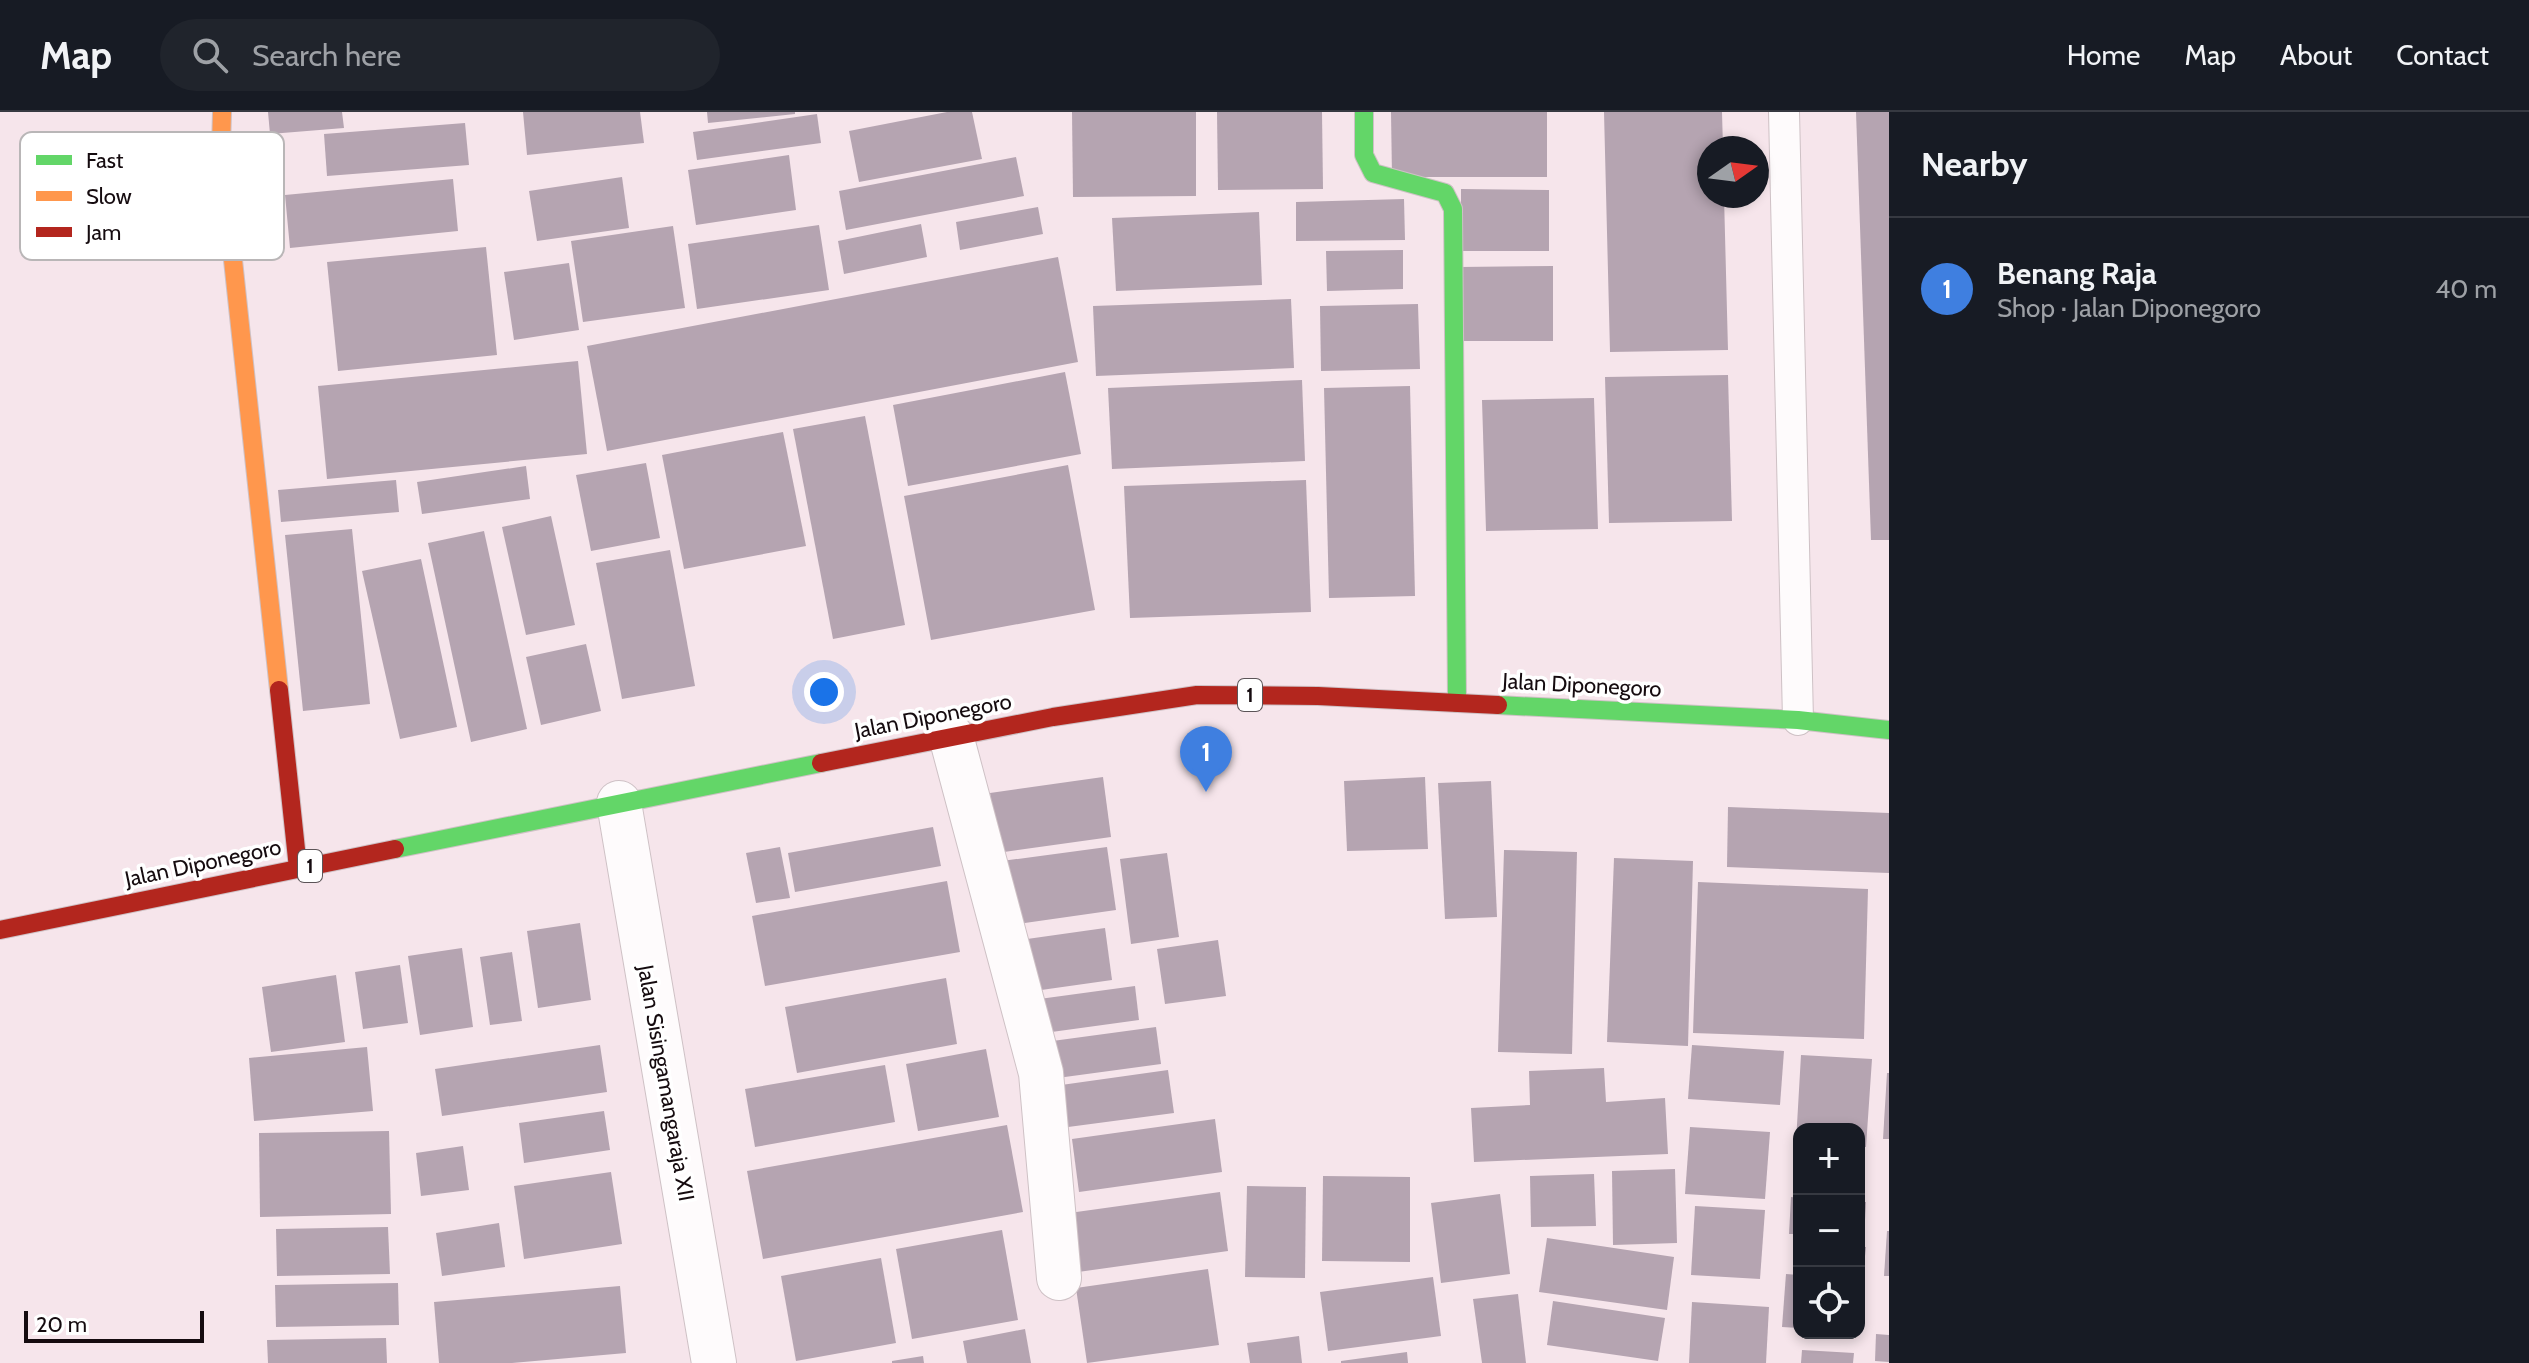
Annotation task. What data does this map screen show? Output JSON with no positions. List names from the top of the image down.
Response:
{
  "streets": {
    "main road": ["Jalan Diponegoro", "1"],
    "street": ["Jalan Sisingamangaraja XII"]
  },
  "crossings": [
    ["Jalan Diponegoro", "Jalan Sisingamangaraja XII"]
  ],
  "legend": ["Fast", "Slow", "Jam"],
  "scale_bar": "20 m",
  "north": "right",
  "page": {
    "header": "Map",
    "search": "Search here",
    "nav": [
      "Home",
      "Map",
      "About",
      "Contact"
    ],
    "heading": "Nearby",
    "list": [
      {
        "mark": "1",
        "name": "Benang Raja",
        "note": "Shop · Jalan Diponegoro",
        "value": "40 m"
      }
    ],
    "pins": "1",
    "map_buttons": ["+", "−"],
    "scale": "20 m"
  }
}
